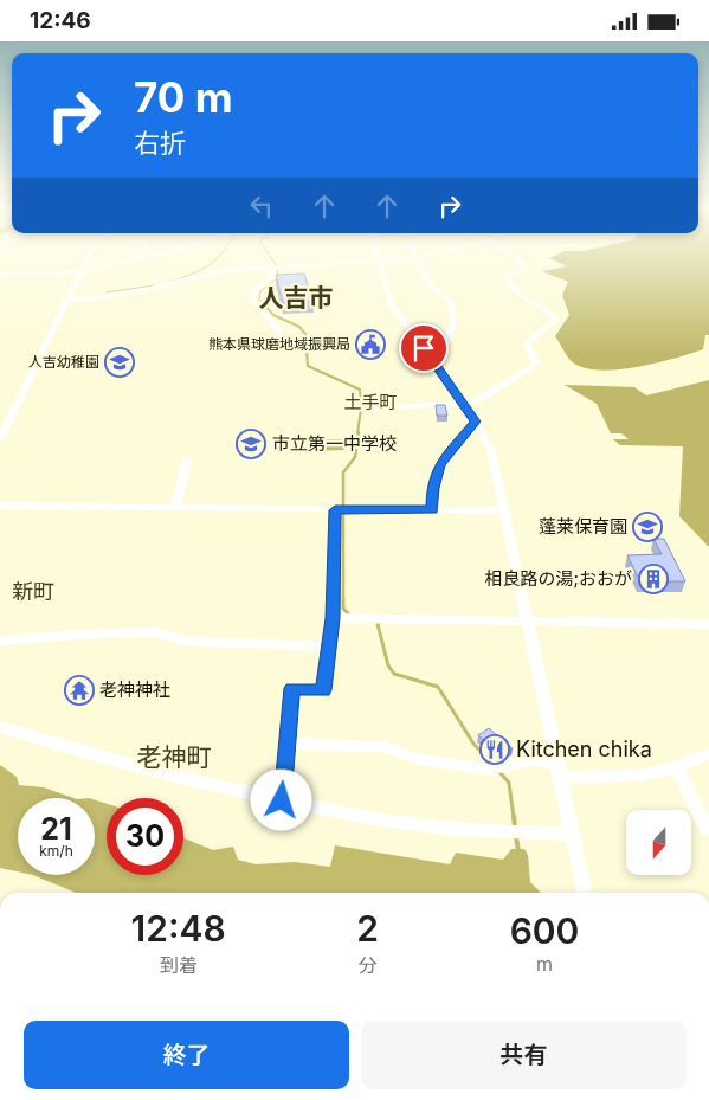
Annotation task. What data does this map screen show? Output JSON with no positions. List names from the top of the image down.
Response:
{
  "districts": [
    "人吉市",
    "土手町",
    "新町",
    "老神町"
  ],
  "places": {
    "public building": ["熊本県球磨地域振興局"],
    "school or university": ["人吉幼稚園", "市立第一中学校", "蓬莱保育園"],
    "building": ["相良路の湯;おおが"],
    "temple": ["老神神社"],
    "restaurant": ["Kitchen chika"]
  },
  "north": "bottom",
  "page": {
    "status": "12:46",
    "turn": ["70 m", "右折"],
    "speed": "21 km/h",
    "limit": "30",
    "eta": [
      "12:48",
      "到着",
      "2",
      "分",
      "600",
      "m"
    ],
    "buttons": ["終了", "共有"]
  }
}
